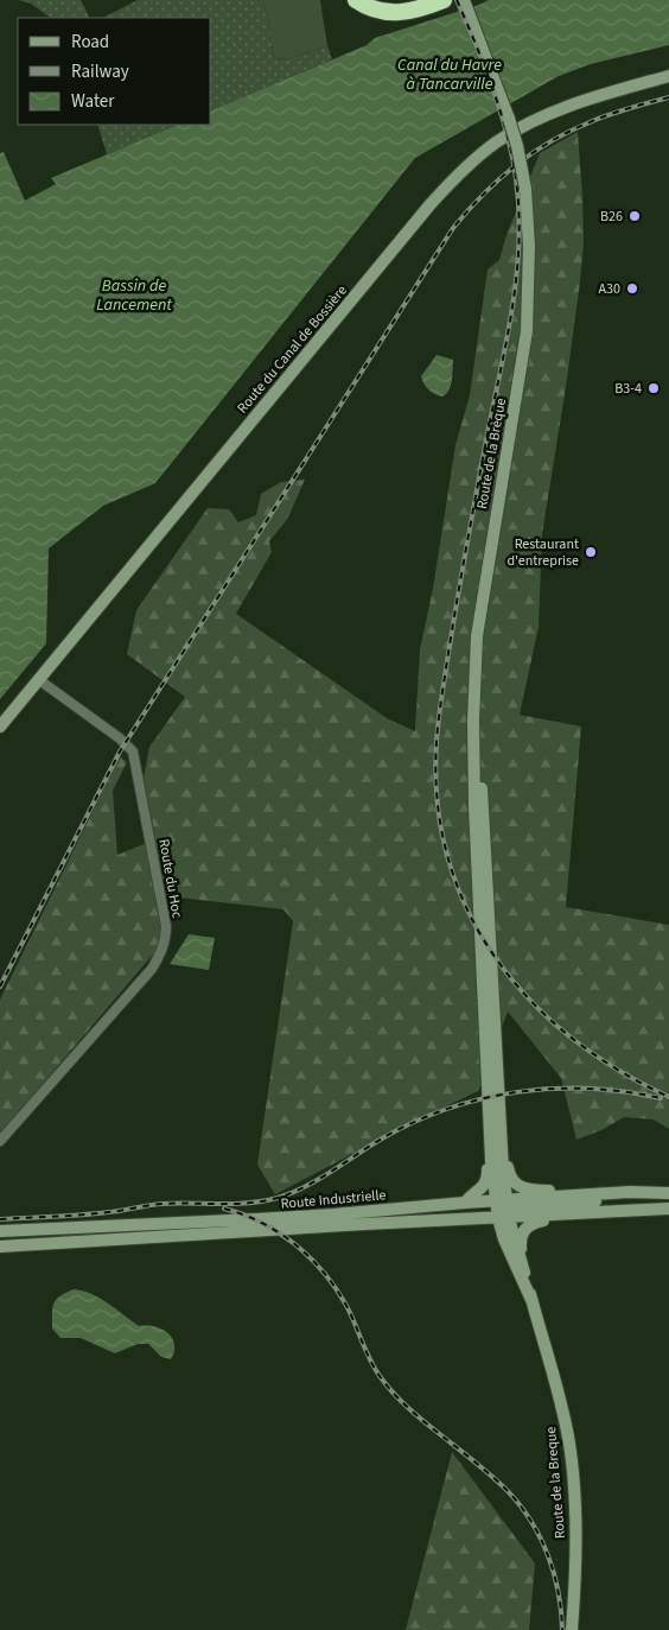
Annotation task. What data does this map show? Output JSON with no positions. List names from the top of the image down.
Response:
{
  "streets": {
    "main road": [
      "Route du Canal de Bossière",
      "Route de la Brèque",
      "Route Industrielle",
      "Route de la Breque"
    ],
    "street": ["Route du Hoc"]
  },
  "crossings": [
    ["Route du Canal de Bossière", "Route du Hoc"],
    ["Route de la Brèque", "Route Industrielle"]
  ],
  "water": ["Canal du Havre à Tancarville", "Bassin de Lancement"],
  "places": [
    "B26",
    "A30",
    "B3-4",
    "Restaurant d'entreprise"
  ],
  "legend": ["Road", "Railway", "Water"]
}
